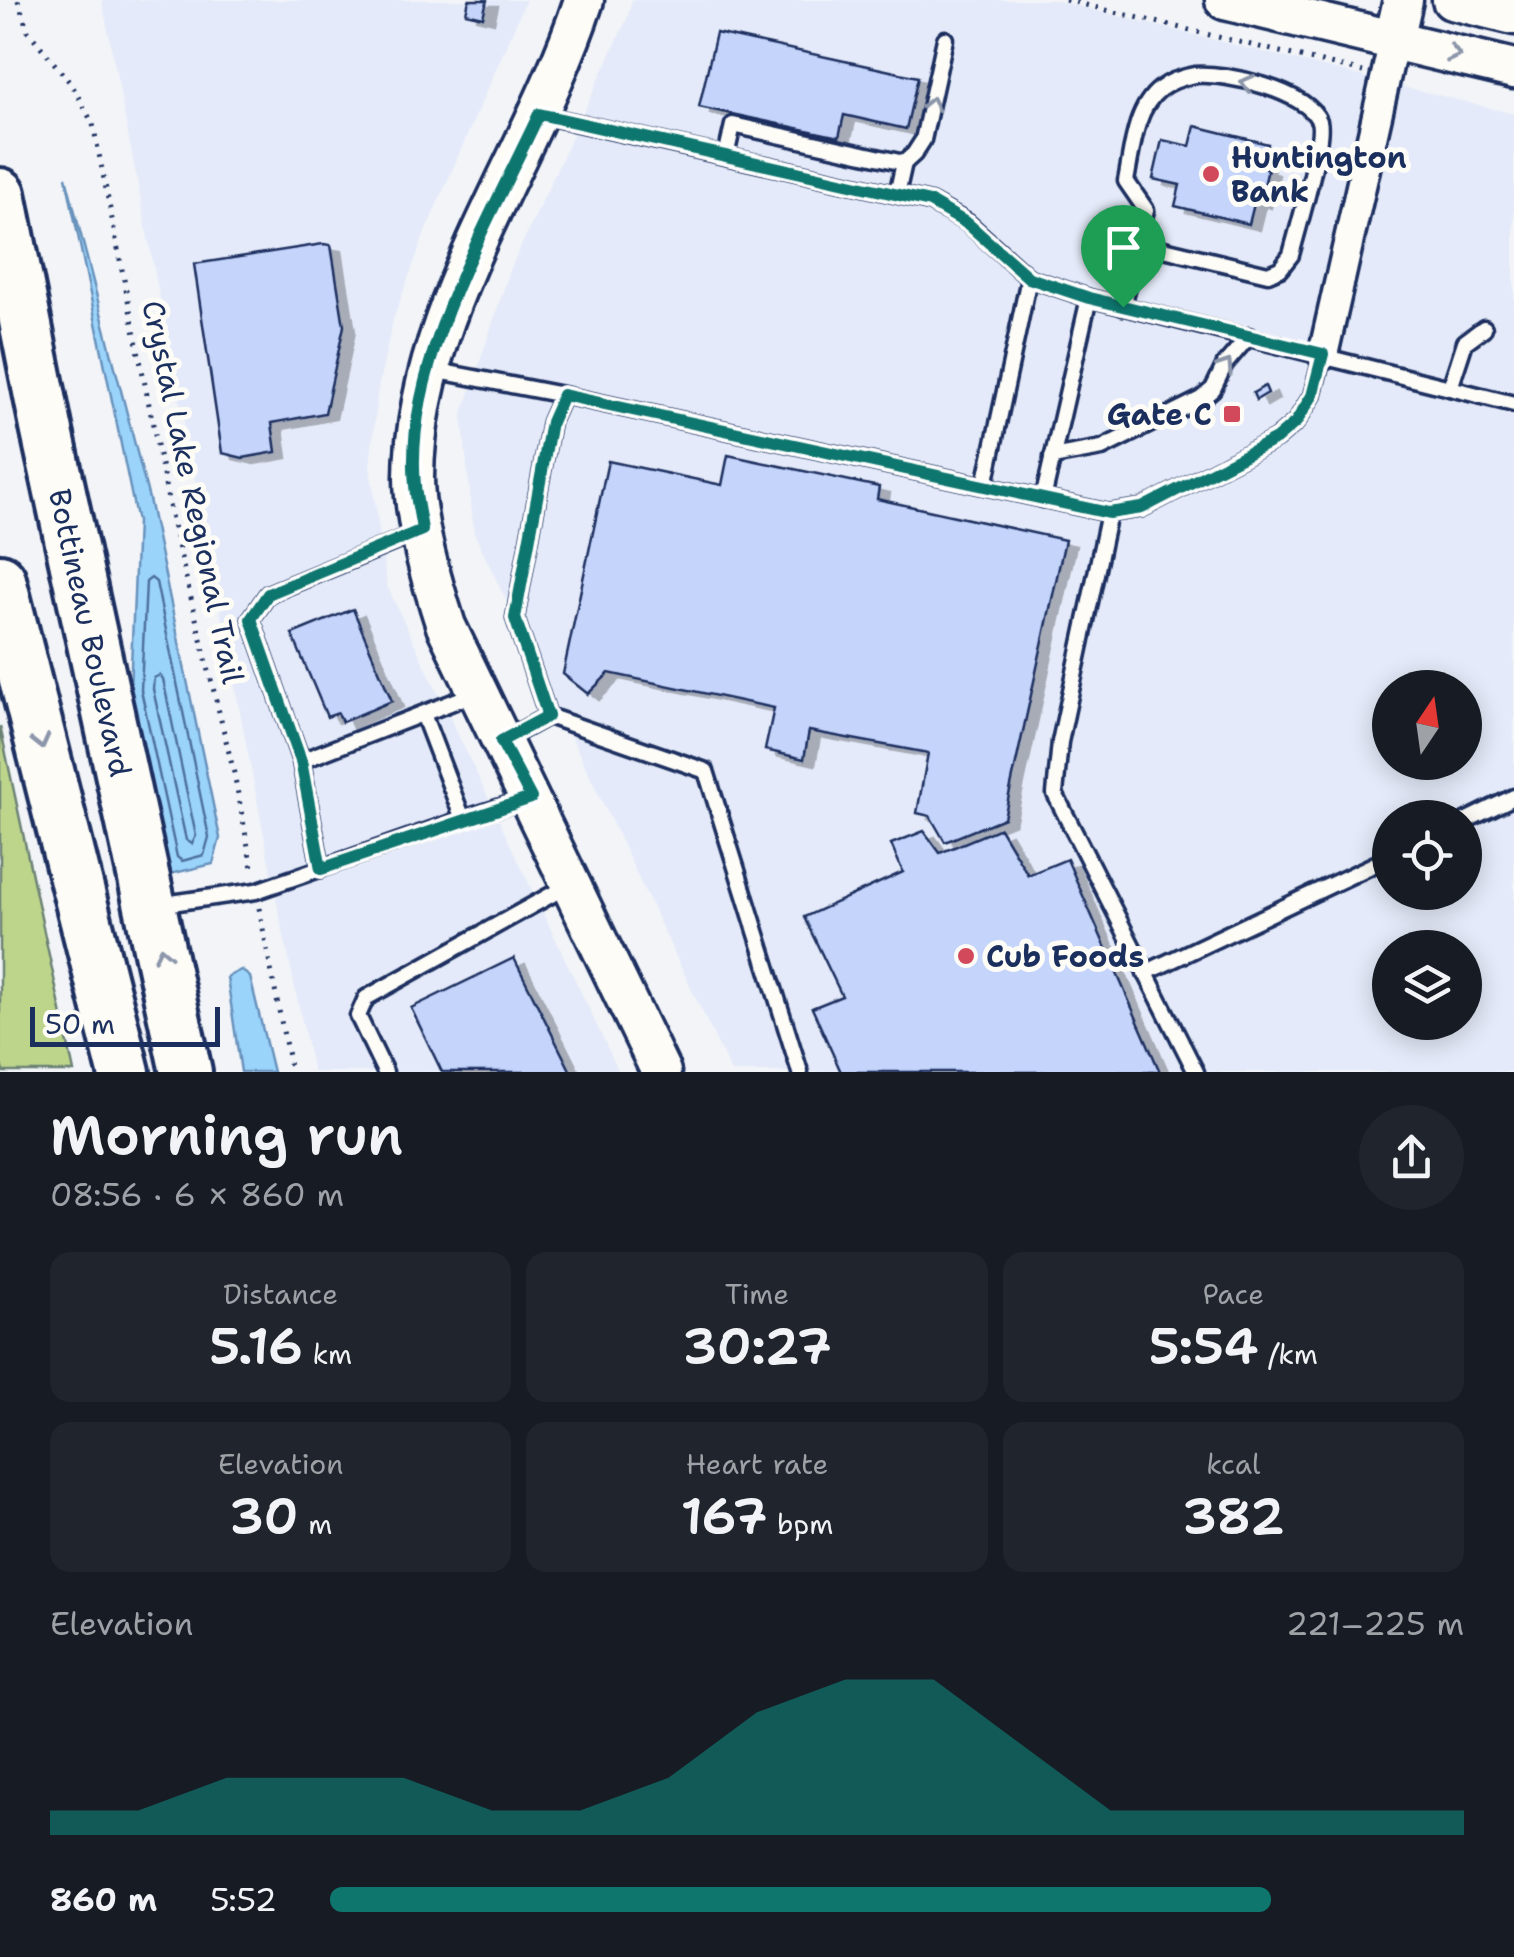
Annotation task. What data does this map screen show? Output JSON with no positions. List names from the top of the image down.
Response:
{
  "streets": {
    "highway": ["Bottineau Boulevard"],
    "path": ["Crystal Lake Regional Trail"]
  },
  "places": {
    "other": ["Huntington Bank", "Cub Foods"],
    "transit": ["Gate C"]
  },
  "scale_bar": "50 m",
  "north": "top",
  "page": {
    "scale": "50 m",
    "heading": ["Morning run", "08:56 · 6 × 860 m"],
    "stats": [
      ["Distance", "5.16 km"],
      ["Time", "30:27"],
      ["Pace", "5:54 /km"],
      ["Elevation", "30 m"],
      ["Heart rate", "167 bpm"],
      ["kcal", "382"]
    ],
    "chart": ["Elevation", "221–225 m"],
    "list": [
      {
        "name": "860 m",
        "note": "5:52"
      }
    ]
  }
}
